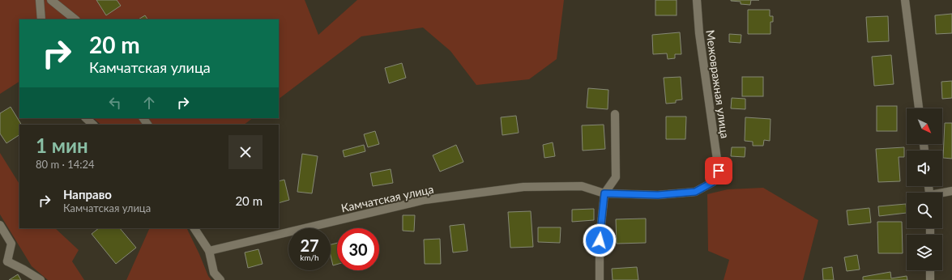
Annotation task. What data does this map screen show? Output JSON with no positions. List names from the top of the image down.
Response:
{
  "streets": {
    "street": ["Межовражная улица", "Камчатская улица"]
  },
  "crossings": [
    ["Межовражная улица", "Камчатская улица"]
  ],
  "north": "bottom right",
  "page": {
    "turn": ["20 m", "Камчатская улица"],
    "heading": ["1 мин", "80 m · 14:24"],
    "list": [
      {
        "name": "Направо",
        "note": "Камчатская улица",
        "value": "20 m"
      }
    ],
    "speed": "27 km/h",
    "limit": "30"
  }
}
